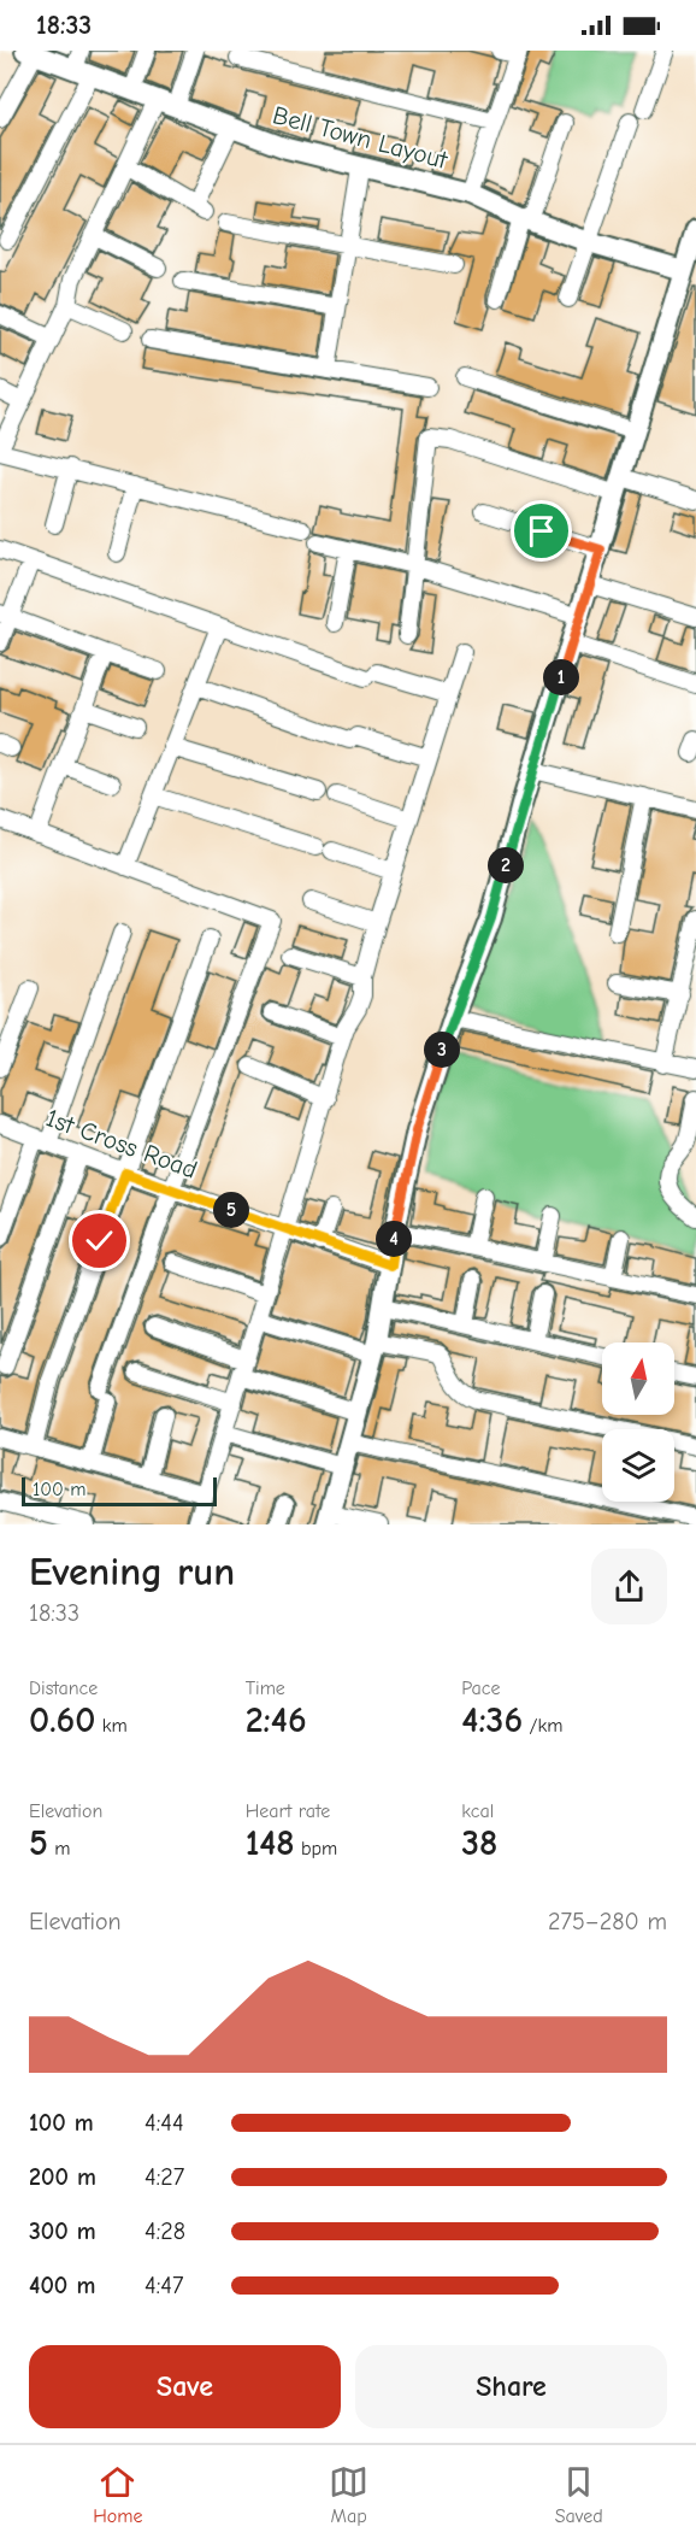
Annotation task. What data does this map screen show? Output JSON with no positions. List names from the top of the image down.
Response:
{
  "streets": {
    "street": ["Bell Town Layout", "1st Cross Road"]
  },
  "scale_bar": "100 m",
  "north": "top",
  "page": {
    "status": "18:33",
    "pins": [
      "1",
      "2",
      "3",
      "5",
      "4"
    ],
    "scale": "100 m",
    "heading": ["Evening run", "18:33"],
    "stats": [
      ["Distance", "0.60 km"],
      ["Time", "2:46"],
      ["Pace", "4:36 /km"],
      ["Elevation", "5 m"],
      ["Heart rate", "148 bpm"],
      ["kcal", "38"]
    ],
    "chart": ["Elevation", "275–280 m"],
    "list": [
      {
        "name": "100 m",
        "note": "4:44"
      },
      {
        "name": "200 m",
        "note": "4:27"
      },
      {
        "name": "300 m",
        "note": "4:28"
      },
      {
        "name": "400 m",
        "note": "4:47"
      }
    ],
    "buttons": ["Save", "Share"],
    "tabs": ["Home", "Map", "Saved"]
  }
}
